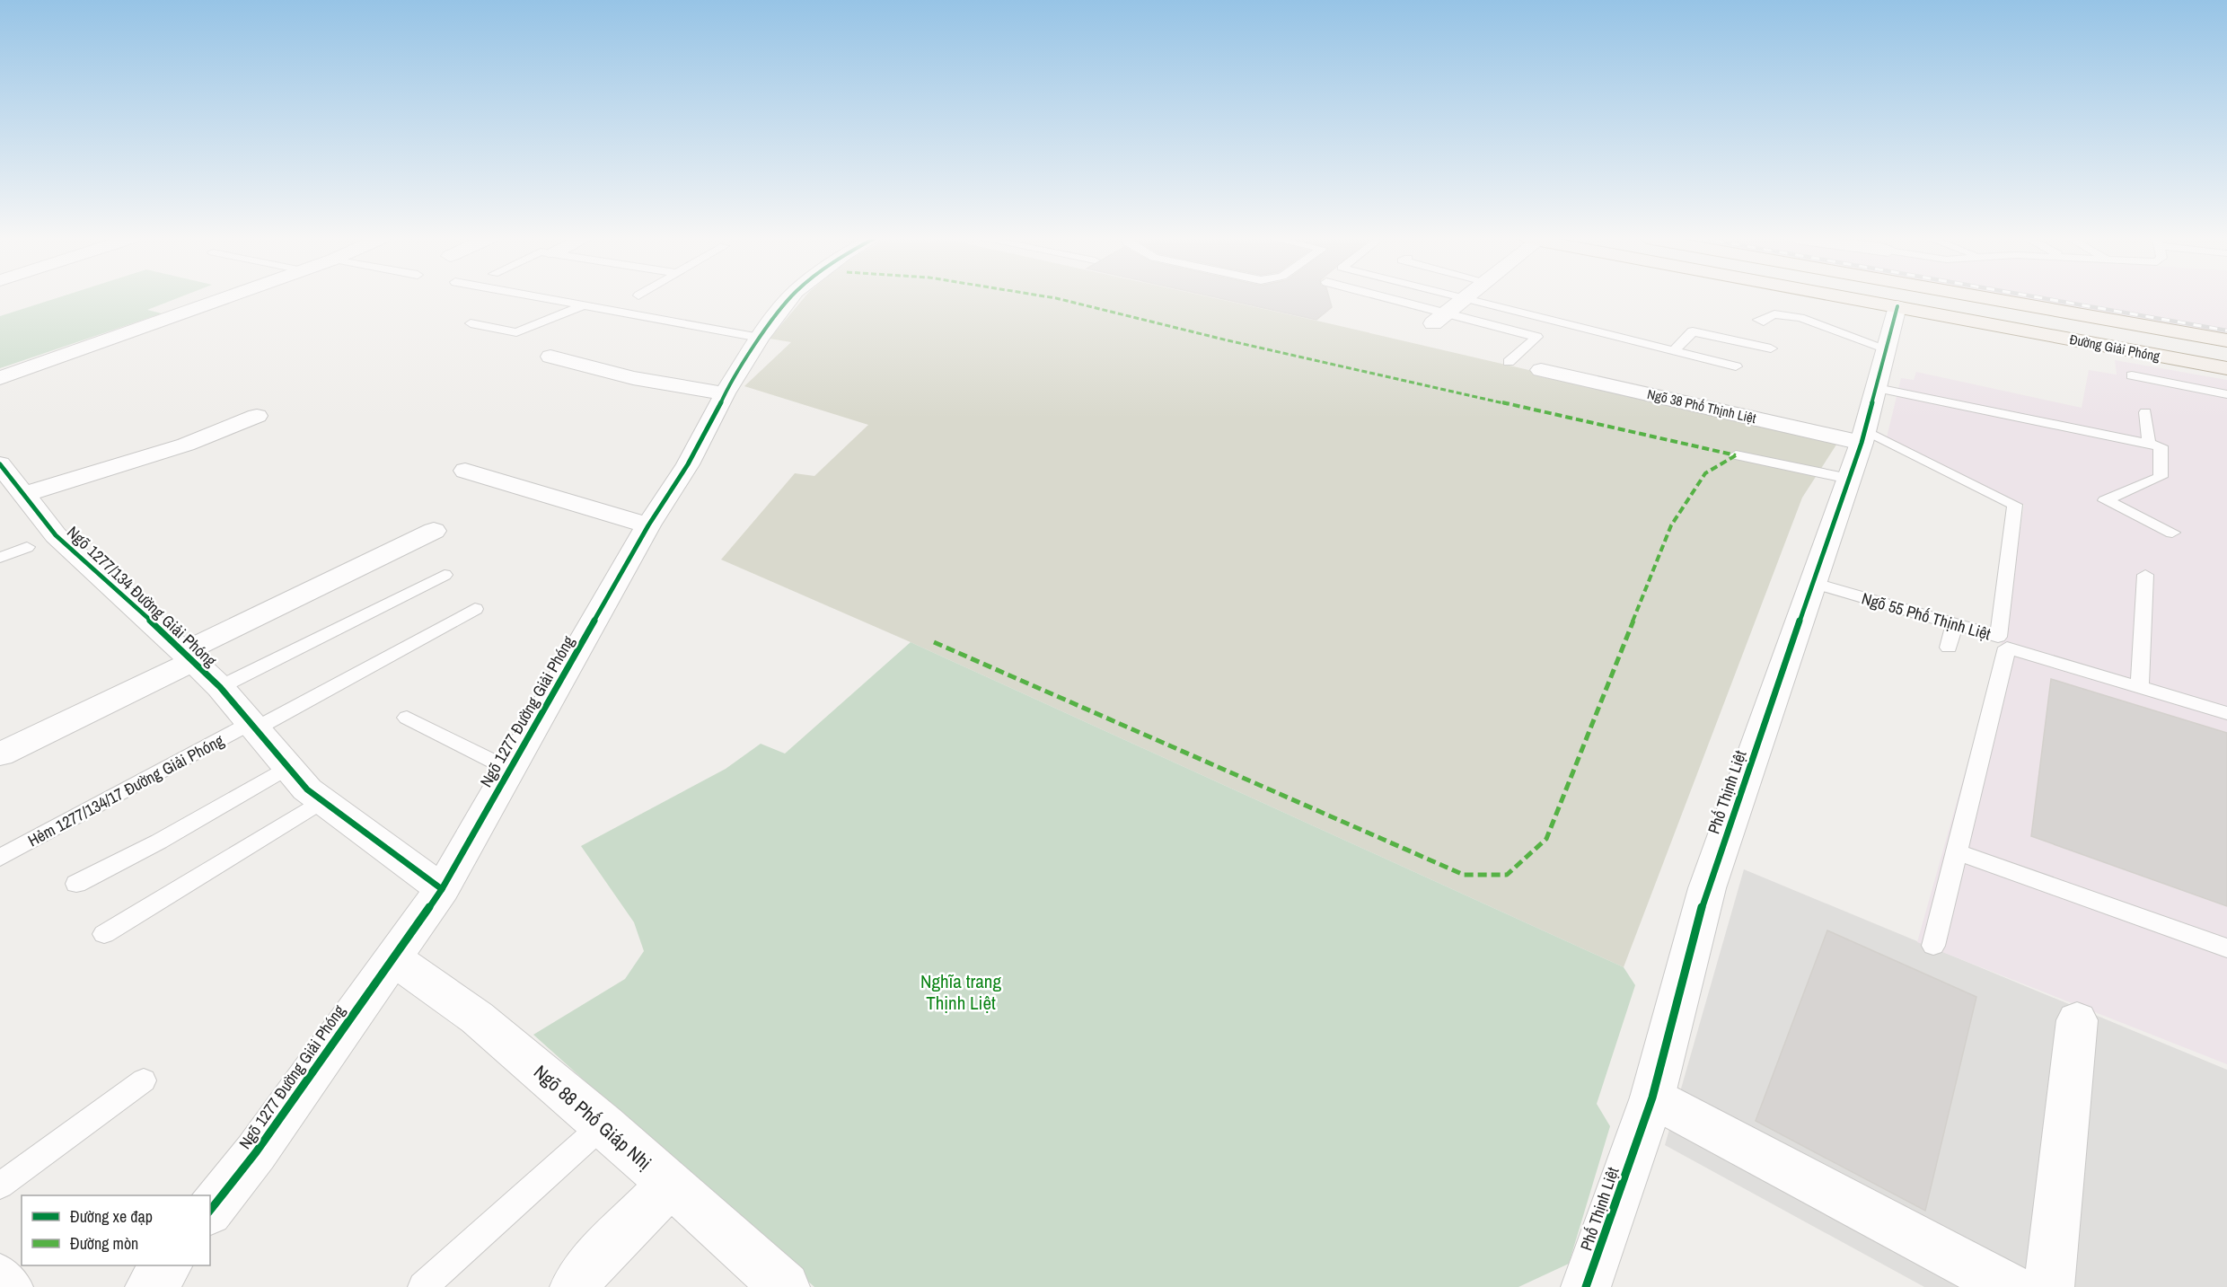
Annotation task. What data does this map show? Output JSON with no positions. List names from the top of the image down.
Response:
{
  "streets": {
    "main road": ["Đường Giải Phóng"],
    "street": [
      "Ngõ 38 Phố Thįnh Liệt",
      "Ngõ 1277/134 Đường Giải Phóng",
      "Ngõ 1277 Đường Giải Phóng",
      "Phố Thịnh Liệt",
      "Ngõ 88 Phố Giáp Nhị"
    ],
    "lane": ["Ngõ 55 Phố Thịnh Liệt", "Hẻm 1277/134/17 Đường Giải Phóng"]
  },
  "crossings": [
    ["Đường Giải Phóng", "Phố Thịnh Liệt"],
    ["Ngõ 38 Phố Thįnh Liệt", "Ngõ 55 Phố Thịnh Liệt"],
    ["Ngõ 38 Phố Thįnh Liệt", "Phố Thịnh Liệt"],
    ["Ngõ 1277/134 Đường Giải Phóng", "Ngõ 1277 Đường Giải Phóng"],
    ["Ngõ 1277/134 Đường Giải Phóng", "Hẻm 1277/134/17 Đường Giải Phóng"],
    ["Ngõ 55 Phố Thịnh Liệt", "Phố Thịnh Liệt"],
    ["Ngõ 1277 Đường Giải Phóng", "Ngõ 88 Phố Giáp Nhị"]
  ],
  "parks": ["Nghĩa trang Thịnh Liệt"],
  "legend": ["Đường xe đạp", "Đường mòn"]
}
